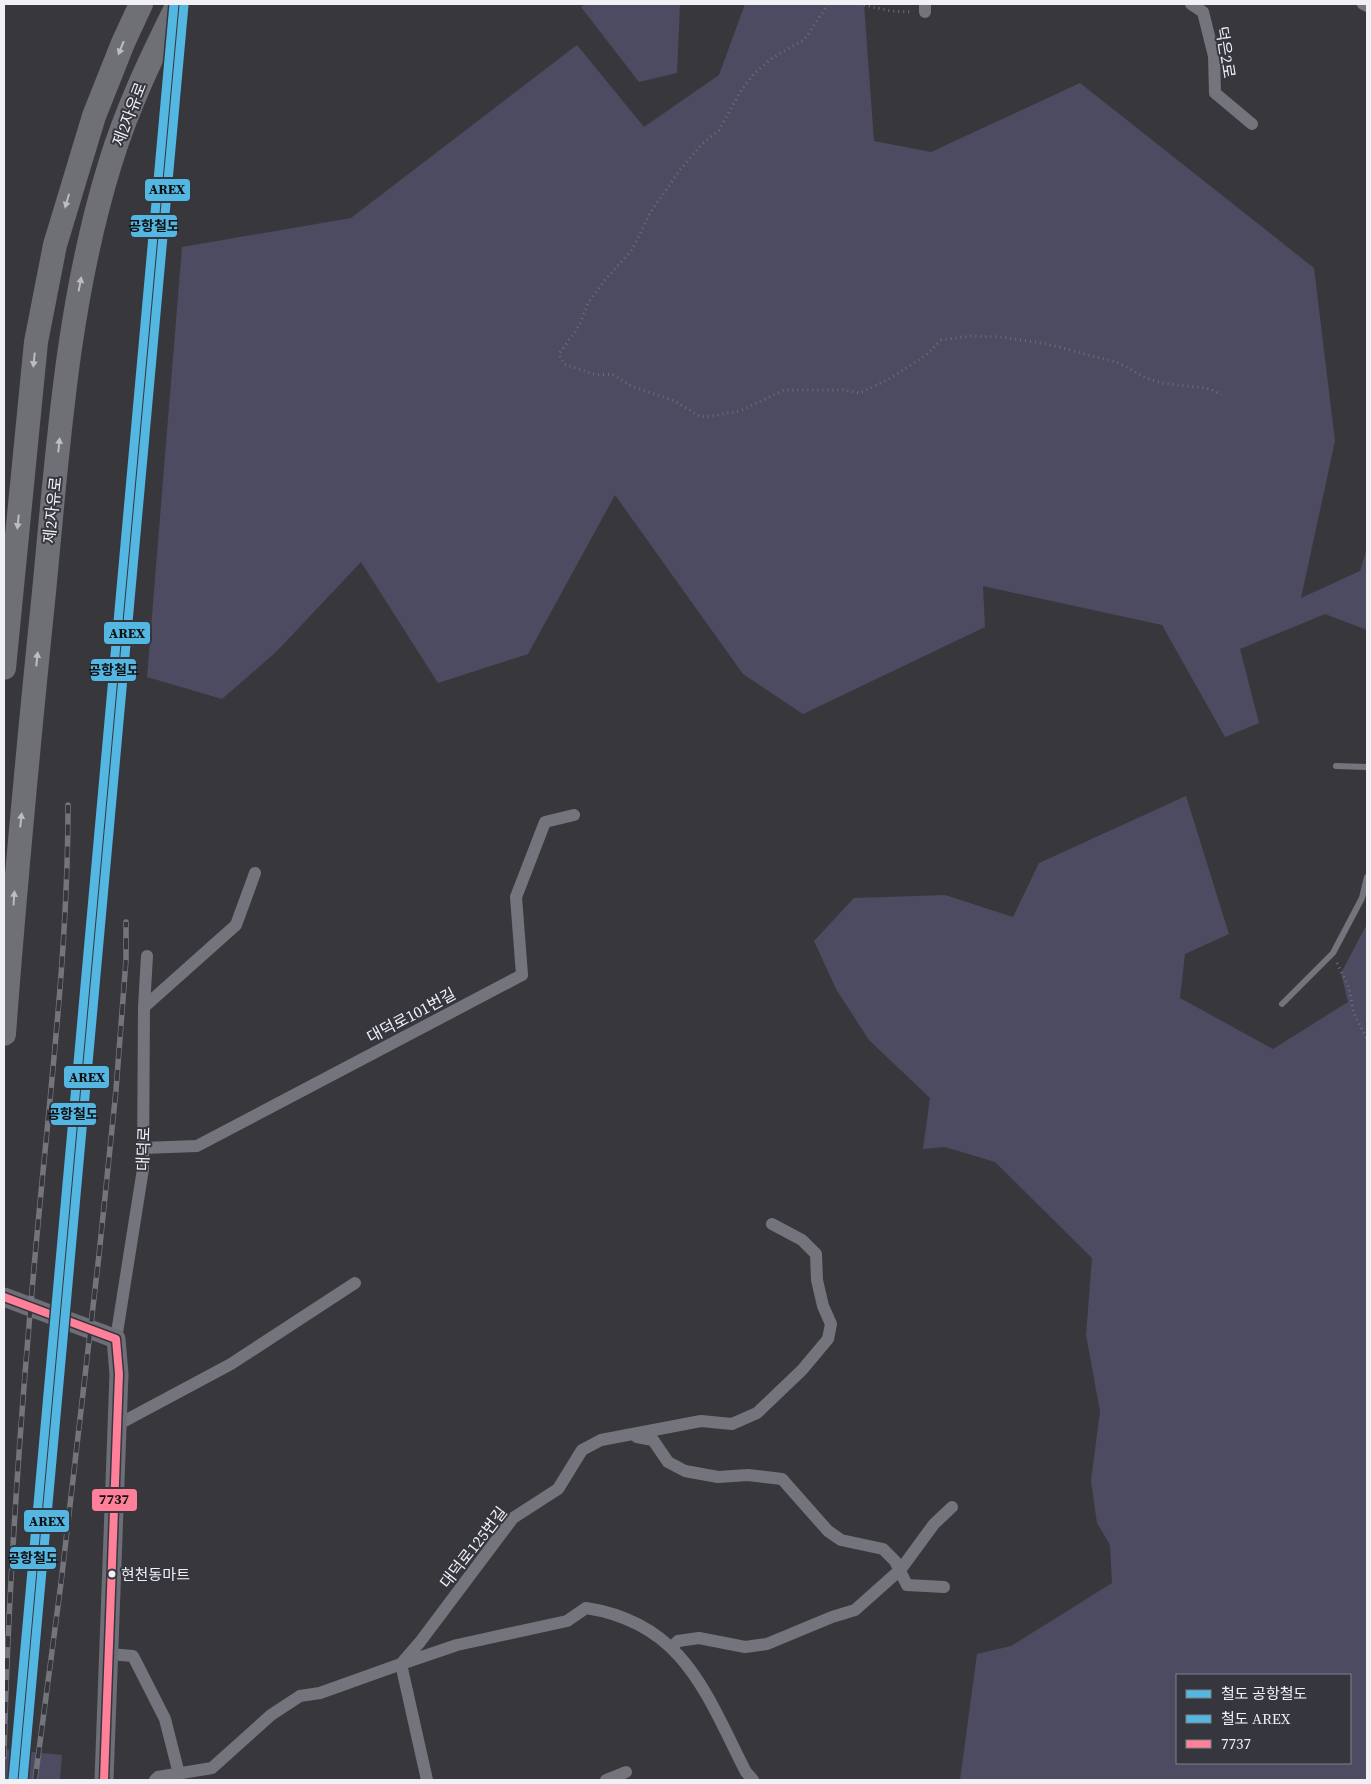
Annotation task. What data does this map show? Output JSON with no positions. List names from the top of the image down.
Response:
{
  "streets": {
    "highway": ["제2자유로"],
    "street": [
      "덕은2로",
      "대덕로101번길",
      "대덕로",
      "대덕로125번길"
    ]
  },
  "crossings": [
    ["대덕로101번길", "대덕로"]
  ],
  "places": ["현천동마트"],
  "lines": ["rail line 공항철도", "rail line AREX", "transit line 7737"],
  "legend": ["철도 공항철도", "철도 AREX", "7737"]
}
